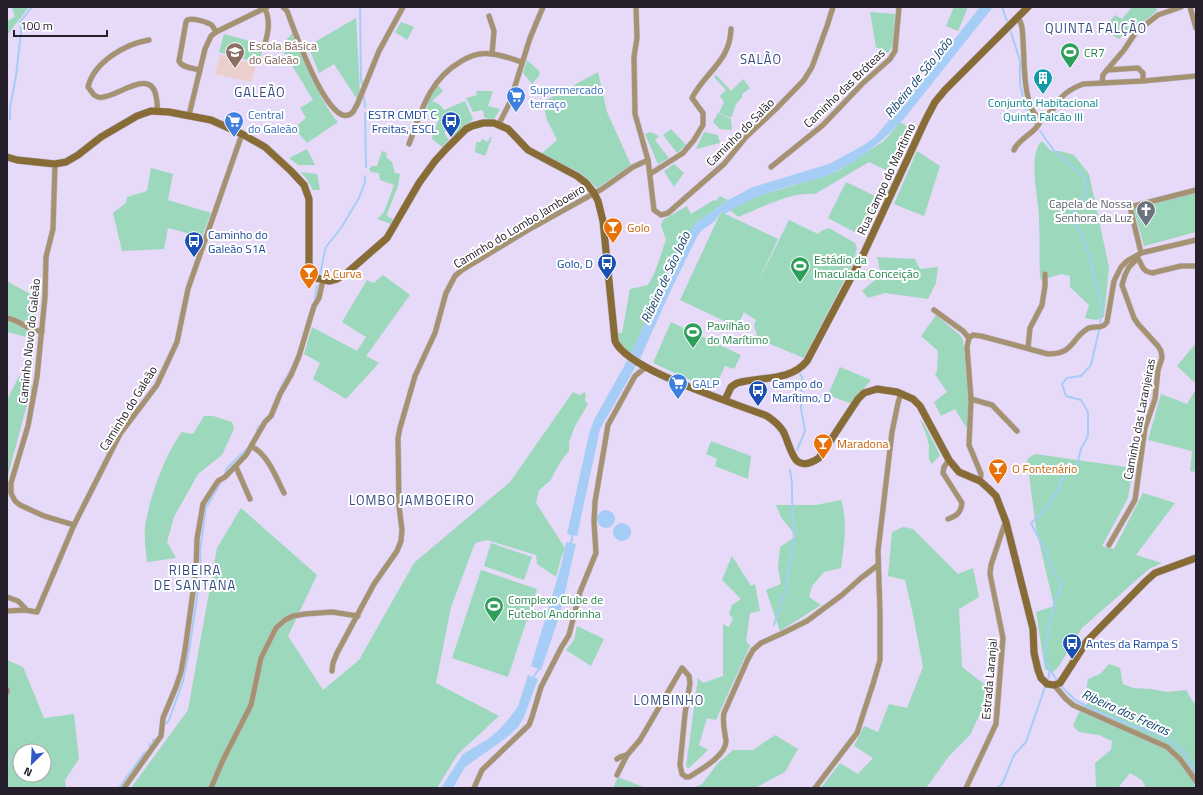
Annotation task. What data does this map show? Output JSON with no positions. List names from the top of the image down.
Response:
{
  "streets": {
    "main road": ["Rua Campo do Marítimo"],
    "street": [
      "Caminho das Bróteas",
      "Caminho do Salão",
      "Caminho do Lombo Jamboeiro",
      "Caminho Novo do Galeão",
      "Caminho do Galeão",
      "Caminho das Laranjeiras",
      "Estrada Laranjal"
    ]
  },
  "crossings": [
    ["Caminho Novo do Galeão", "Caminho do Galeão"]
  ],
  "districts": [
    "QUINTA FALÇÃO",
    "SALÃO",
    "GALEÃO",
    "LOMBO JAMBOEIRO",
    "RIBEIRA DE SANTANA",
    "LOMBINHO"
  ],
  "water": ["Ribeira de São João", "Ribeira das Freiras"],
  "places": {
    "school or university": ["Escola Básica do Galeão"],
    "sports": [
      "CR7",
      "Estádio da Imaculada Conceição",
      "Pavilhão do Marítimo",
      "Complexo Clube de Futebol Andorinha"
    ],
    "building": ["Conjunto Habitacional Quinta Falcão III"],
    "supermarket": ["Supermercado terraço", "Central do Galeão", "GALP"],
    "bus stop": [
      "ESTR CMDT C Freitas, ESCL",
      "Caminho do Galeão S1A",
      "Golo, D",
      "Campo do Marítimo, D",
      "Antes da Rampa S"
    ],
    "church": ["Capela de Nossa Senhora da Luz"],
    "bar": [
      "Golo",
      "A Curva",
      "Maradona",
      "O Fontenário"
    ]
  },
  "scale_bar": "100 m",
  "north": "bottom left"
}
